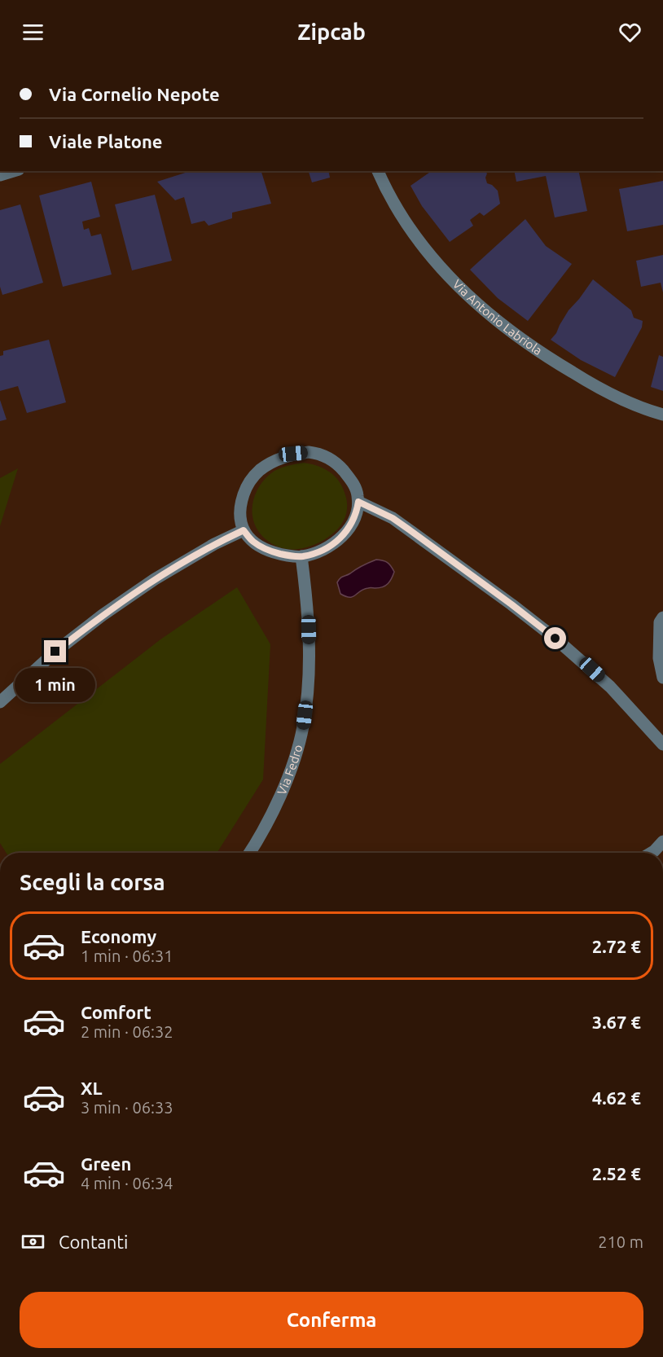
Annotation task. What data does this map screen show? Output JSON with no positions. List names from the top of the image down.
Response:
{
  "streets": {
    "street": ["Via Antonio Labriola", "Via Fedro"]
  },
  "page": {
    "header": "Zipcab",
    "banner": ["Via Cornelio Nepote", "Viale Platone"],
    "bubble": "1 min",
    "heading": "Scegli la corsa",
    "list": [
      {
        "name": "Economy",
        "note": "1 min · 06:31",
        "value": "2.72 €"
      },
      {
        "name": "Comfort",
        "note": "2 min · 06:32",
        "value": "3.67 €"
      },
      {
        "name": "XL",
        "note": "3 min · 06:33",
        "value": "4.62 €"
      },
      {
        "name": "Green",
        "note": "4 min · 06:34",
        "value": "2.52 €"
      }
    ],
    "pay": ["Contanti", "210 m"],
    "buttons": "Conferma"
  }
}
